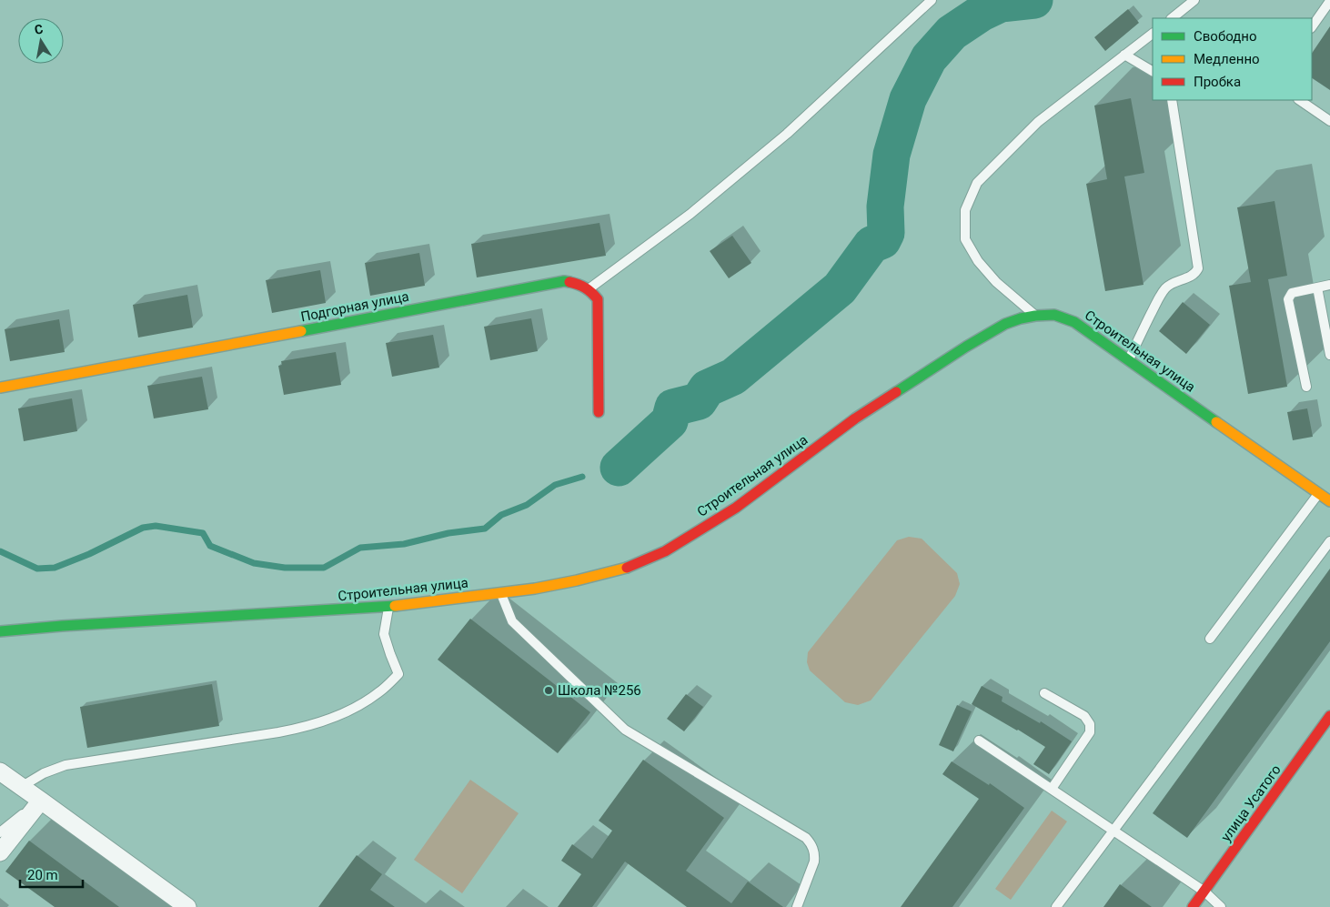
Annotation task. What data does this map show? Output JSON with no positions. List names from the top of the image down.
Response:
{
  "streets": {
    "street": ["Подгорная улица", "Строительная улица", "улица Усатого"]
  },
  "places": ["Школа №256"],
  "legend": ["Свободно", "Медленно", "Пробка"],
  "scale_bar": "20 m",
  "north": "top"
}
